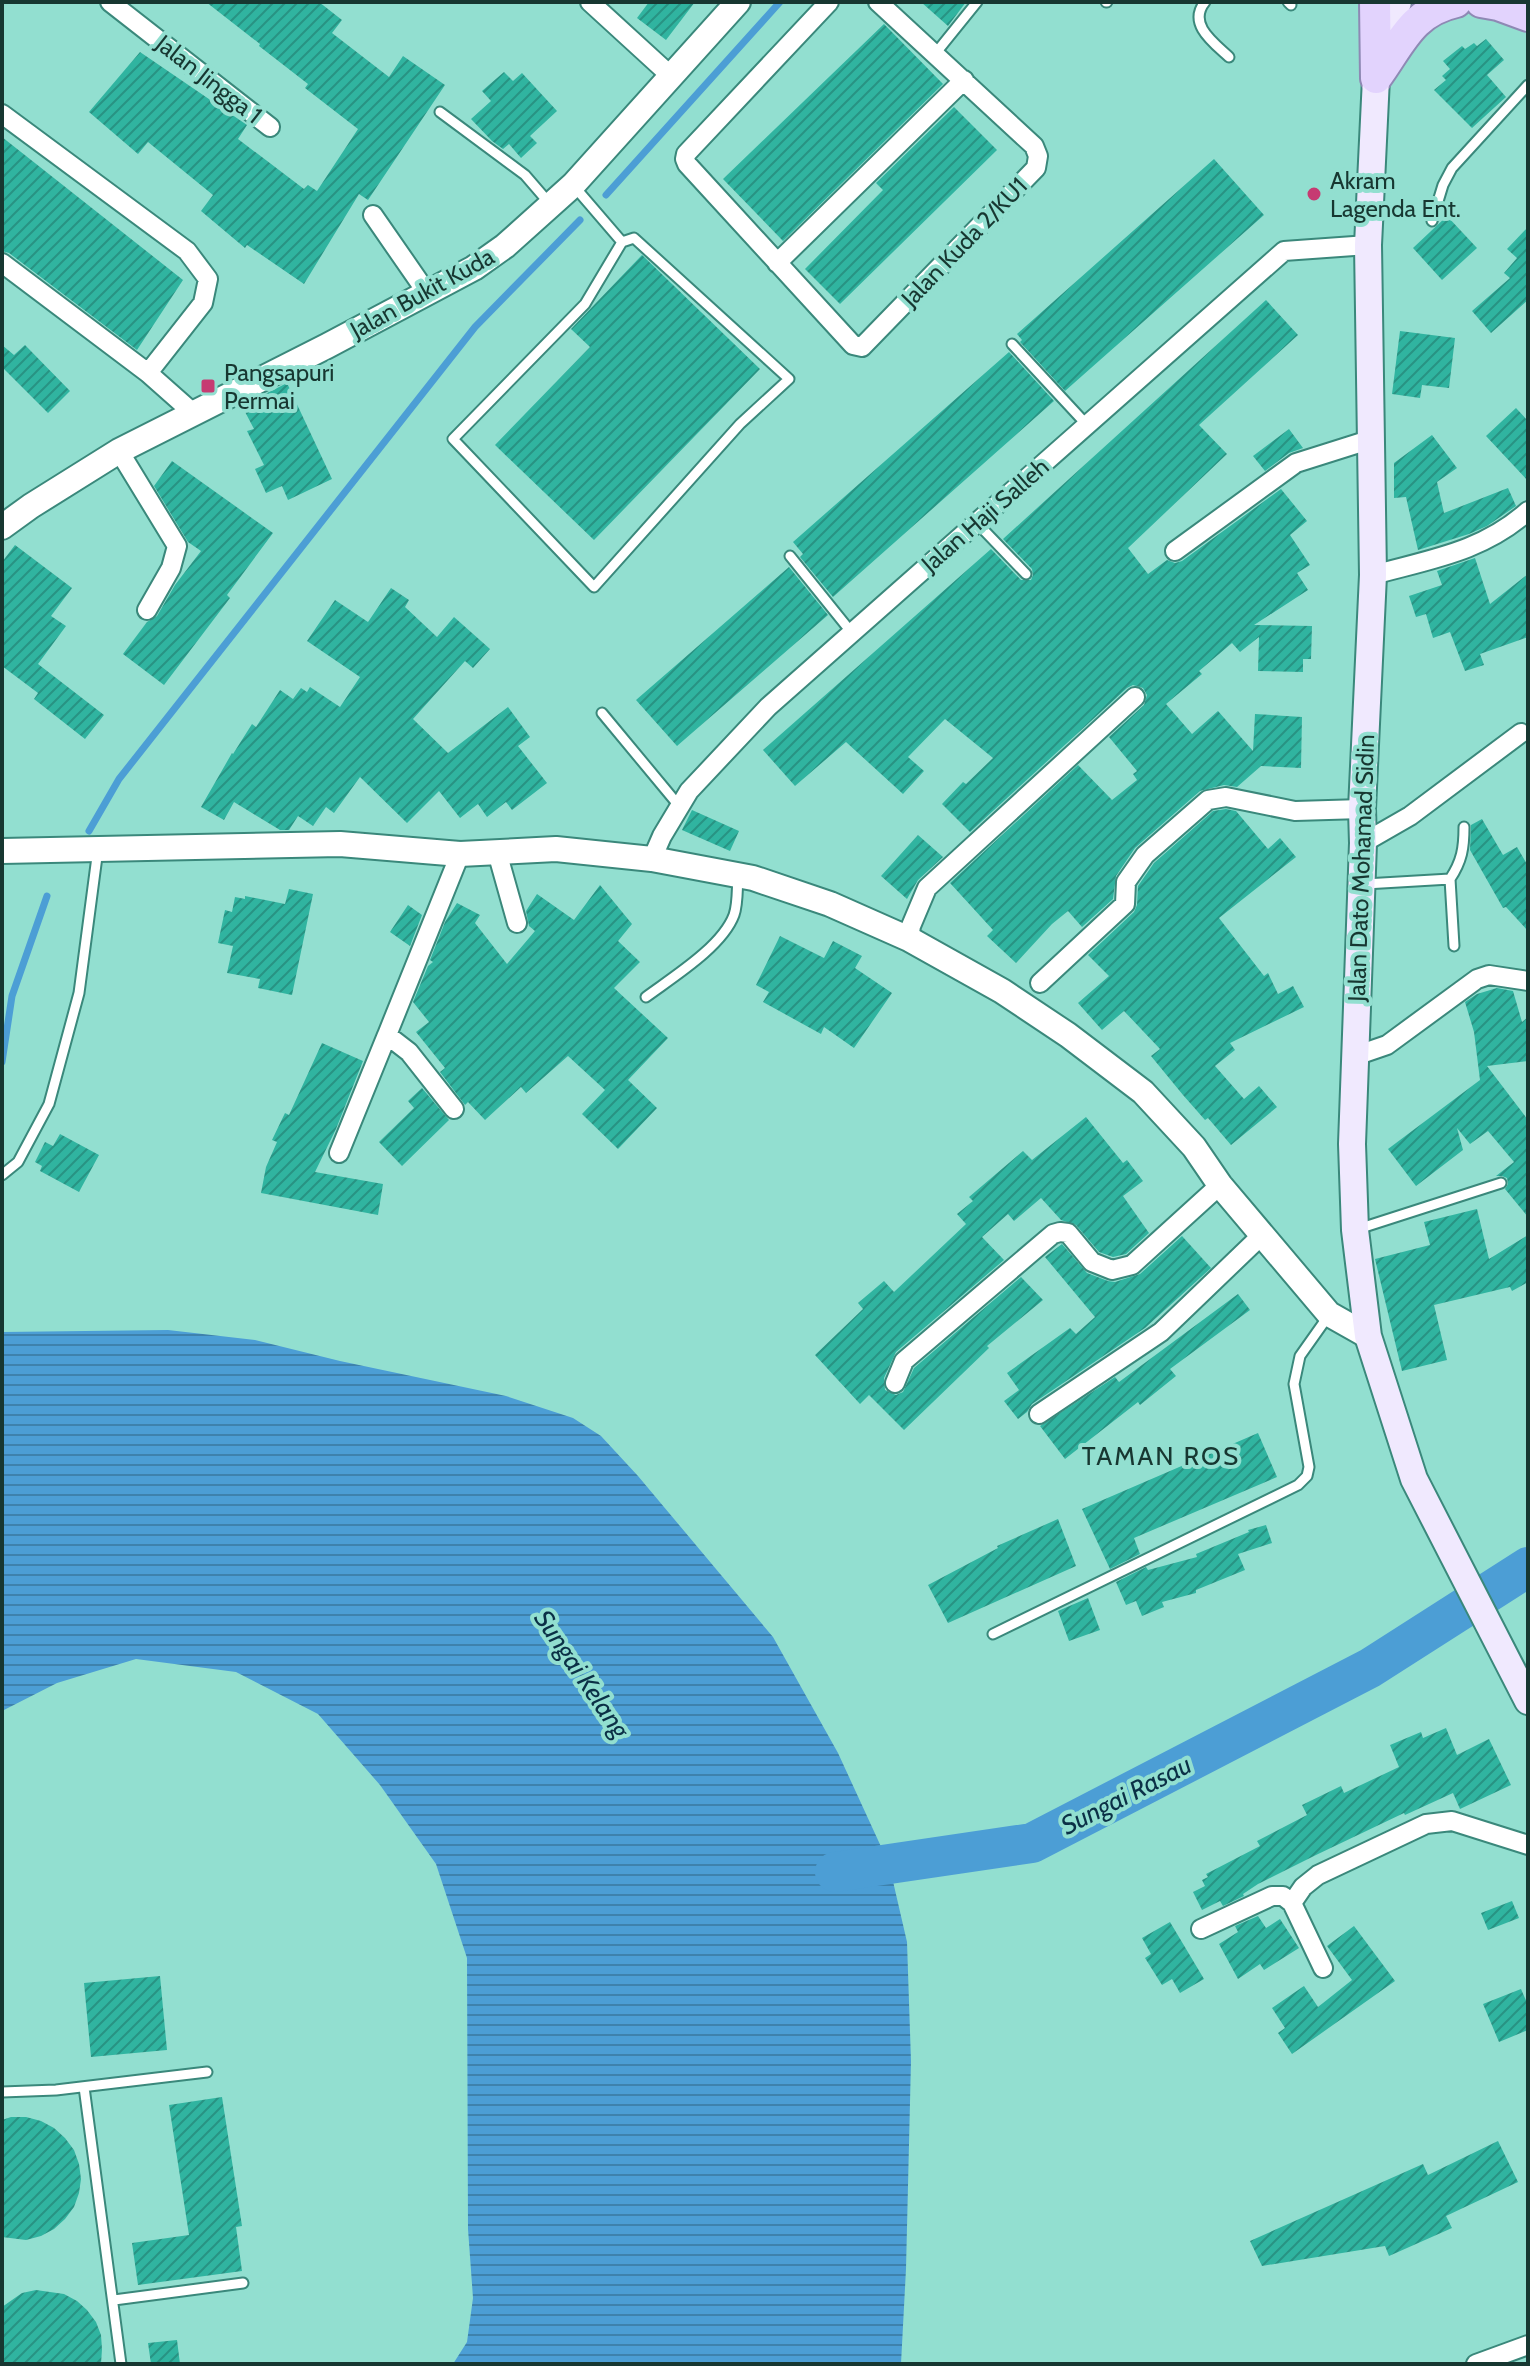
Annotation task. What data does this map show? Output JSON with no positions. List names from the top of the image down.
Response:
{
  "streets": {
    "main road": ["Jalan Dato Mohamad Sidin"],
    "street": [
      "Jalan Jingga 1",
      "Jalan Kuda 2/KU1",
      "Jalan Bukit Kuda",
      "Jalan Haji Salleh"
    ]
  },
  "crossings": [
    ["Jalan Haji Salleh", "Jalan Dato Mohamad Sidin"]
  ],
  "districts": ["TAMAN ROS"],
  "water": ["Sungai Kelang", "Sungai Rasau"],
  "places": {
    "other": ["Akram Lagenda Ent."],
    "transit": ["Pangsapuri Permai"]
  }
}
